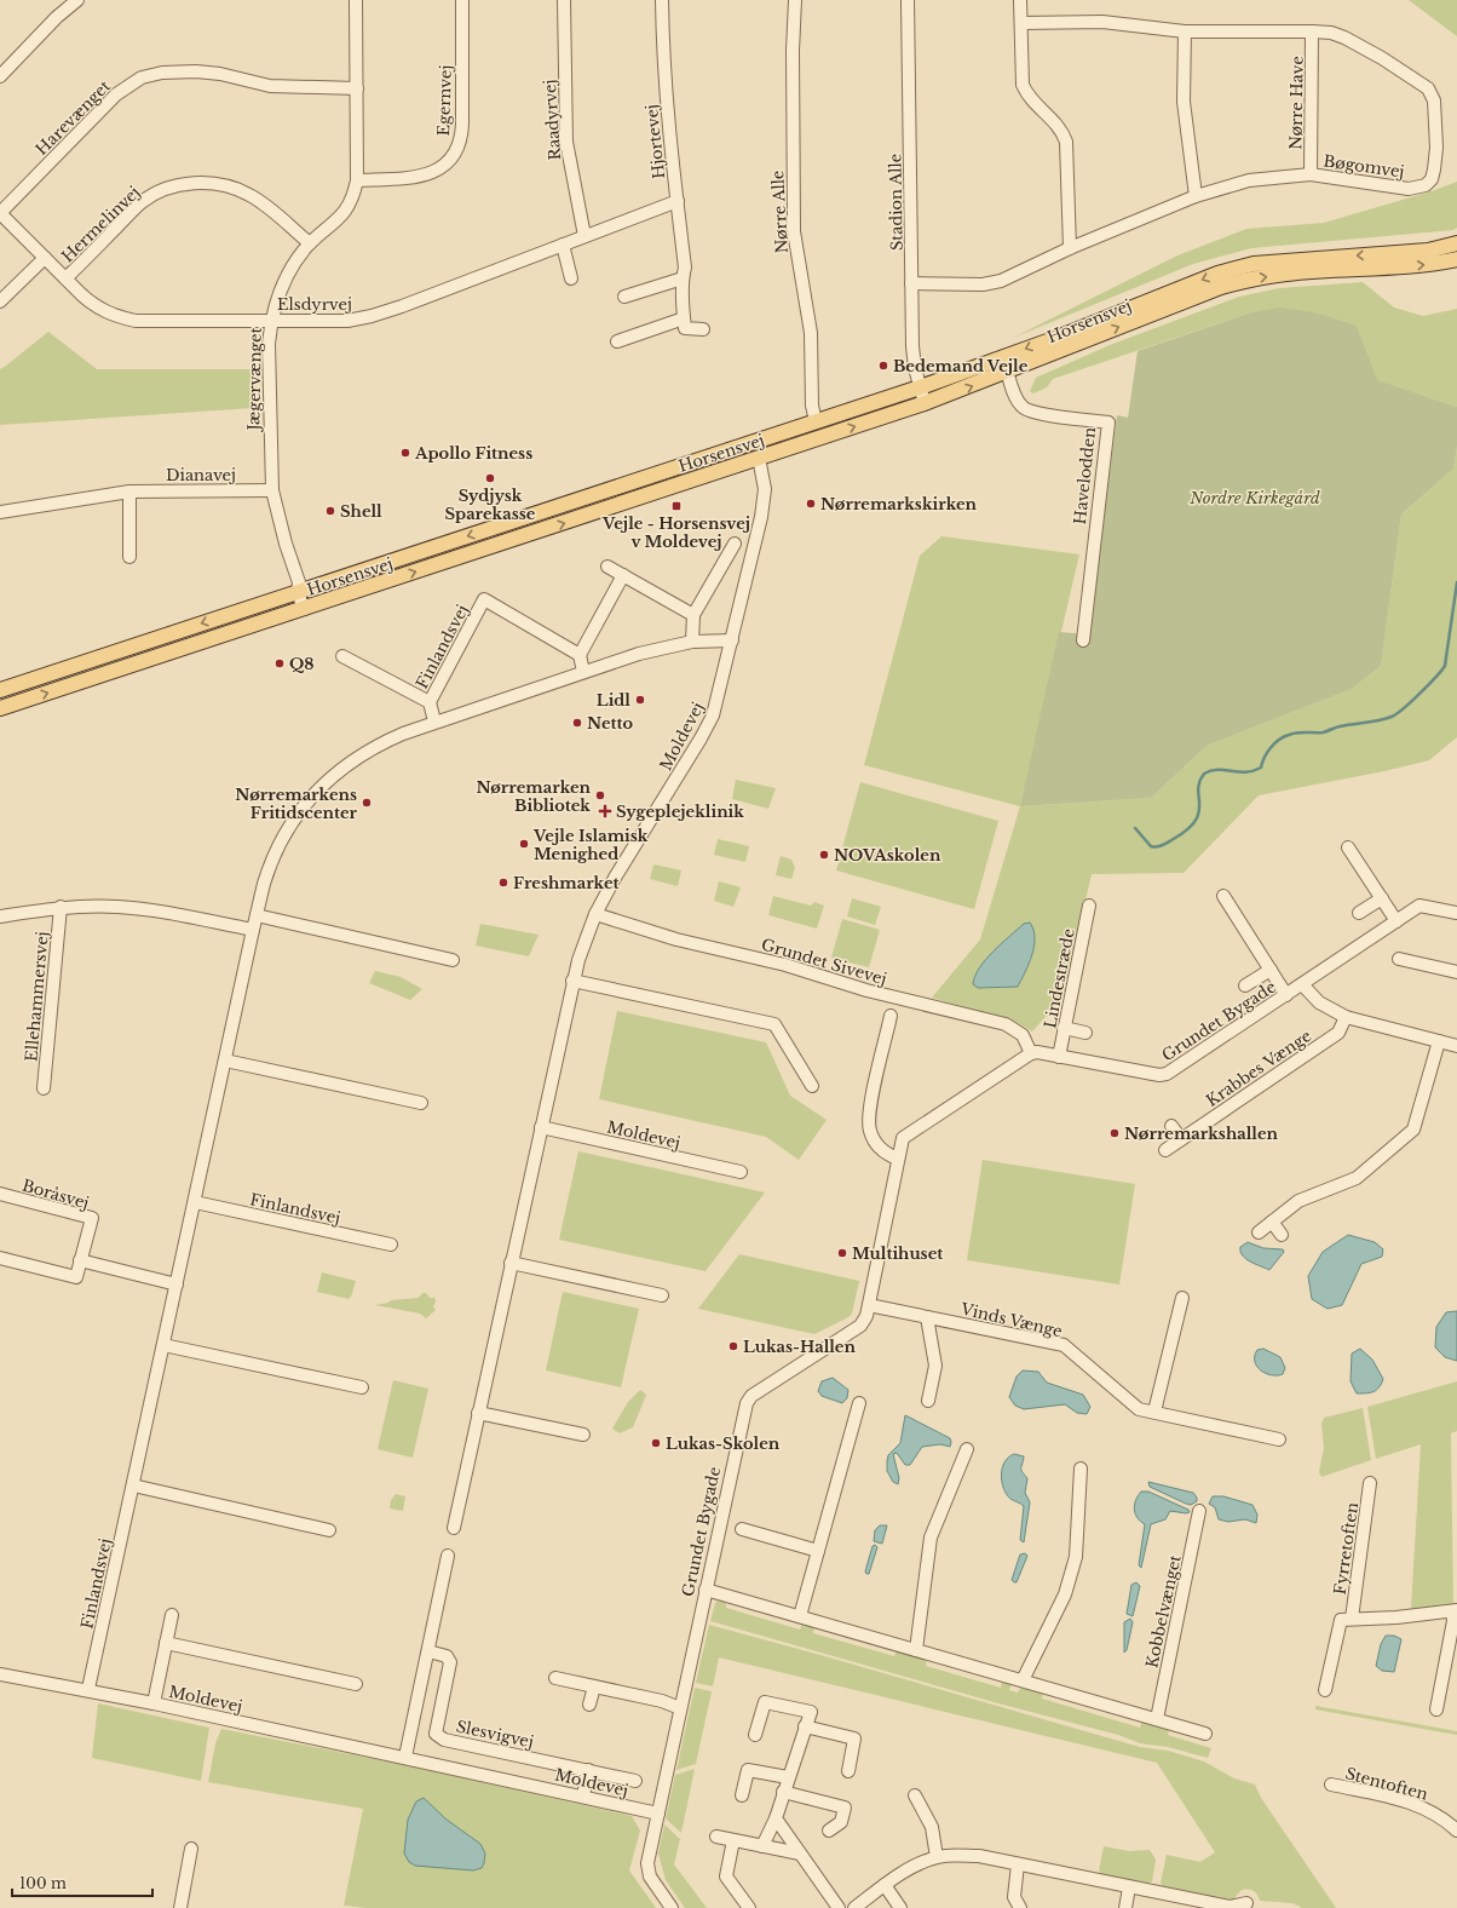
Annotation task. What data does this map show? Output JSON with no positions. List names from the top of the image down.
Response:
{
  "streets": {
    "main road": ["Horsensvej"],
    "street": [
      "Egernvej",
      "Nørre Have",
      "Harevænget",
      "Raadyrvej",
      "Hjortevej",
      "Bøgomvej",
      "Stadion Alle",
      "Nørre Alle",
      "Hermelinvej",
      "Elsdyrvej",
      "Jægervænget",
      "Dianavej",
      "Havelodden",
      "Finlandsvej",
      "Moldevej",
      "Grundet Sivevej",
      "Lindestræde",
      "Ellehammersvej",
      "Grundet Bygade",
      "Krabbes Vænge",
      "Boråsvej",
      "Vinds Vænge",
      "Fyrretoften",
      "Kobbelvænget",
      "Slesvigvej",
      "Stentoften"
    ]
  },
  "crossings": [
    ["Egernvej", "Jægervænget"],
    ["Nørre Have", "Bøgomvej"],
    ["Harevænget", "Elsdyrvej"],
    ["Harevænget", "Jægervænget"],
    ["Raadyrvej", "Elsdyrvej"],
    ["Hjortevej", "Elsdyrvej"],
    ["Bøgomvej", "Stadion Alle"],
    ["Stadion Alle", "Horsensvej"],
    ["Nørre Alle", "Horsensvej"],
    ["Hermelinvej", "Elsdyrvej"],
    ["Hermelinvej", "Jægervænget"],
    ["Elsdyrvej", "Jægervænget"],
    ["Horsensvej", "Jægervænget"],
    ["Horsensvej", "Havelodden"],
    ["Horsensvej", "Moldevej"],
    ["Jægervænget", "Dianavej"],
    ["Finlandsvej", "Moldevej"],
    ["Finlandsvej", "Ellehammersvej"],
    ["Moldevej", "Grundet Sivevej"],
    ["Moldevej", "Grundet Bygade"],
    ["Grundet Sivevej", "Grundet Bygade"],
    ["Lindestræde", "Grundet Bygade"],
    ["Grundet Bygade", "Vinds Vænge"]
  ],
  "parks": ["Nordre Kirkegård"],
  "places": {
    "other": [
      "Bedemand Vejle",
      "Apollo Fitness",
      "Sydjysk Sparekasse",
      "Nørremarkskirken",
      "Shell",
      "Q8",
      "Lidl",
      "Netto",
      "Nørremarken Bibliotek",
      "Nørremarkens Fritidscenter",
      "Vejle Islamisk Menighed",
      "NOVAskolen",
      "Freshmarket",
      "Nørremarkshallen",
      "Multihuset",
      "Lukas-Hallen",
      "Lukas-Skolen"
    ],
    "transit": ["Vejle - Horsensvej v Moldevej"],
    "health": ["Sygeplejeklinik"]
  },
  "scale_bar": "100 m"
}
